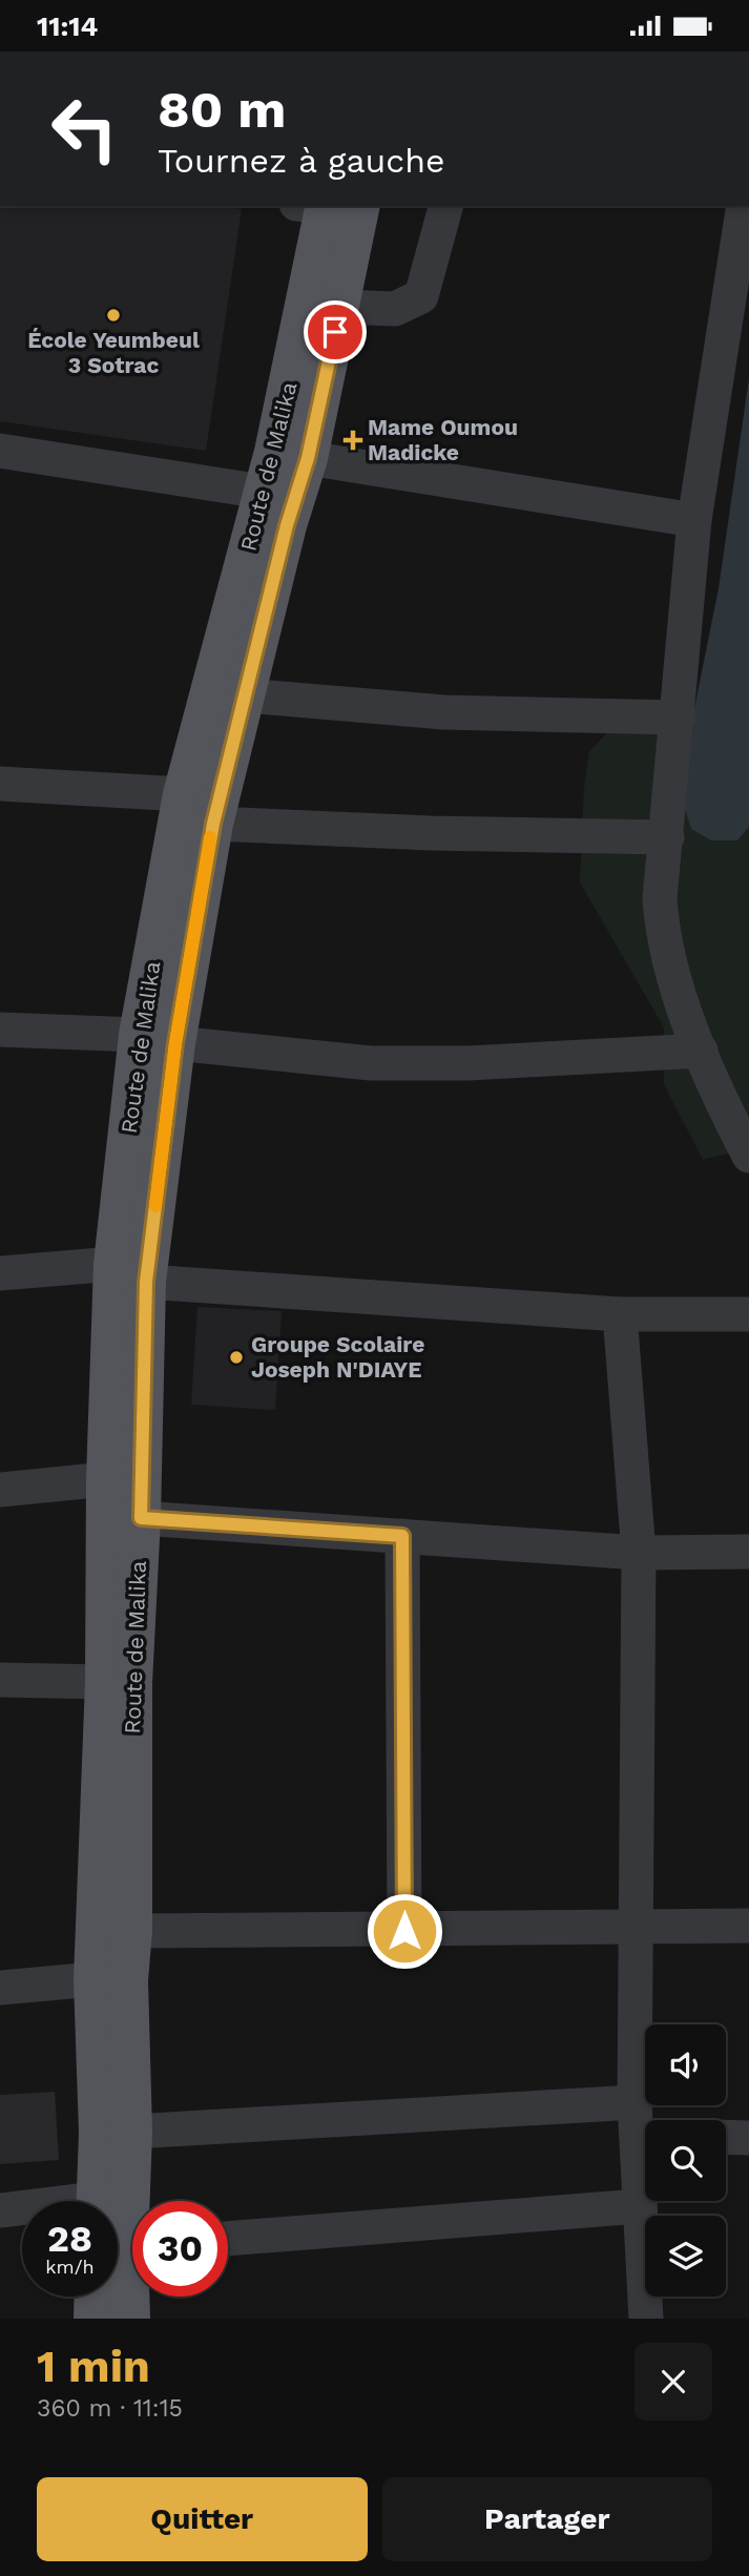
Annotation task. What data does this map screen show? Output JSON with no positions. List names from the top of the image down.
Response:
{
  "streets": {
    "main road": ["Route de Malika"]
  },
  "places": {
    "other": ["École Yeumbeul 3 Sotrac", "Groupe Scolaire Joseph N'DIAYE"],
    "health": ["Mame Oumou Madicke"]
  },
  "page": {
    "status": "11:14",
    "turn": ["80 m", "Tournez à gauche"],
    "speed": "28 km/h",
    "limit": "30",
    "heading": ["1 min", "360 m · 11:15"],
    "buttons": ["Quitter", "Partager"]
  }
}
